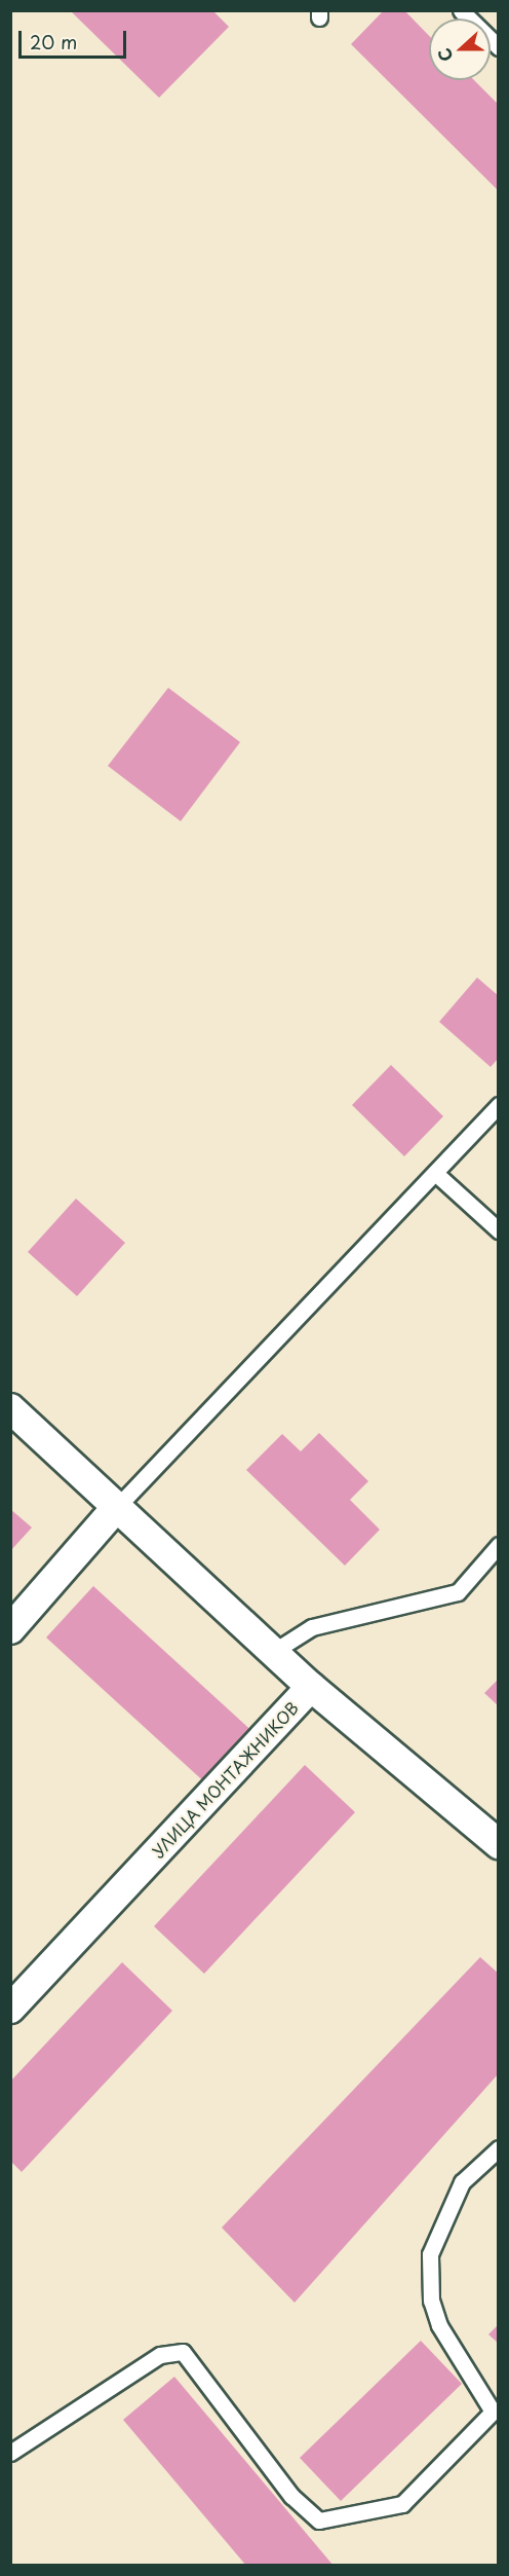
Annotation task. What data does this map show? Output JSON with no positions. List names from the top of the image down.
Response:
{
  "streets": {
    "street": ["УЛИЦА МОНТАЖНИКОВ"]
  },
  "scale_bar": "20 m",
  "north": "left"
}
